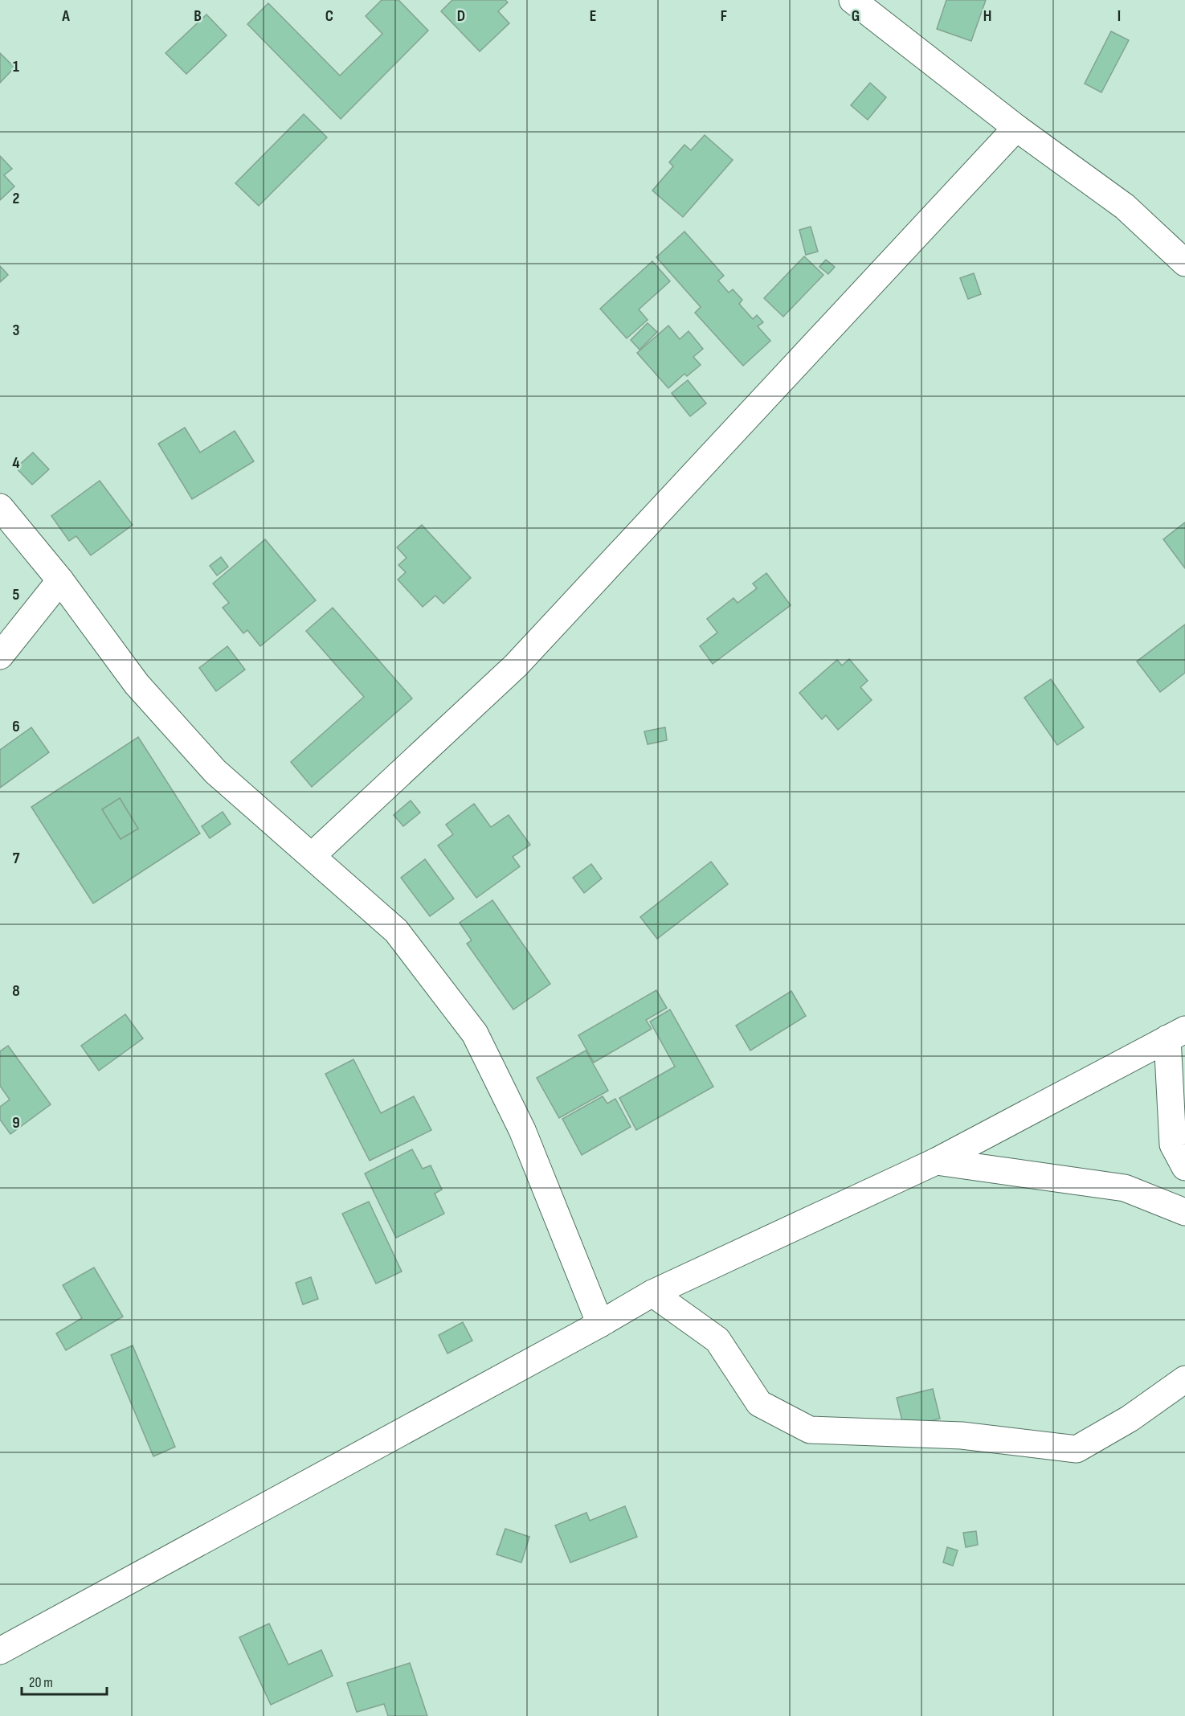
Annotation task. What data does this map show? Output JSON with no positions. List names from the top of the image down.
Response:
{
  "scale_bar": "20 m",
  "grid": {
    "columns": [
      "A",
      "B",
      "C",
      "D",
      "E",
      "F",
      "G",
      "H",
      "I"
    ],
    "rows": [
      "1",
      "2",
      "3",
      "4",
      "5",
      "6",
      "7",
      "8",
      "9"
    ]
  }
}
